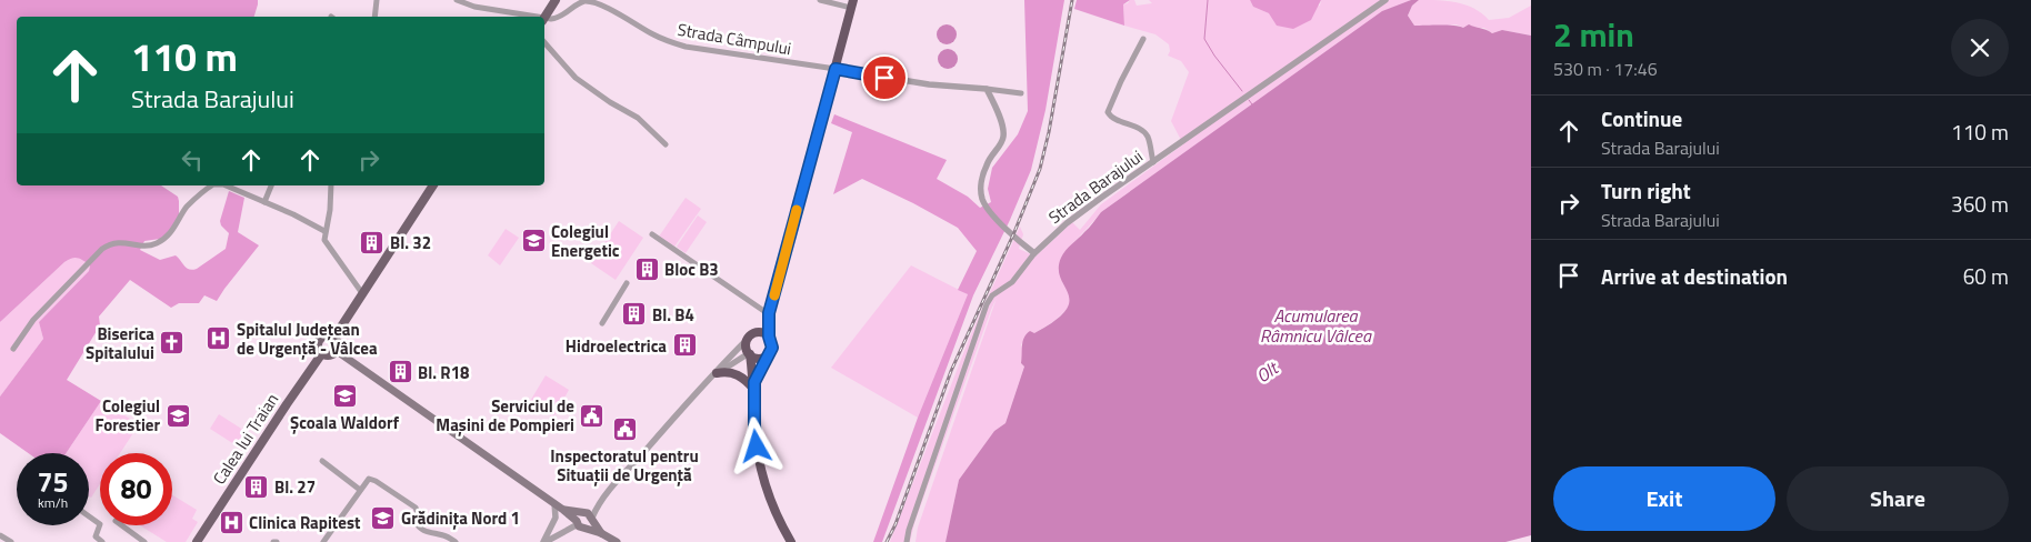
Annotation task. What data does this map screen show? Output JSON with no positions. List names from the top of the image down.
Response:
{
  "streets": {
    "main road": ["Calea lui Traian"],
    "street": ["Strada Câmpului", "Strada Barajului"]
  },
  "water": ["Acumularea Râmnicu Vâlcea", "Olt"],
  "places": {
    "school or university": [
      "Colegiul Energetic",
      "Școala Waldorf",
      "Colegiul Forestier",
      "Grădinița Nord 1"
    ],
    "building": [
      "Bl. 32",
      "Bloc B3",
      "Bl. B4",
      "Hidroelectrica",
      "Bl. R18",
      "Bl. 27"
    ],
    "hospital": ["Spitalul Județean de Urgență - Vâlcea", "Clinica Rapitest"],
    "church": ["Biserica Spitalului"],
    "public building": ["Serviciul de Mașini de Pompieri", "Inspectoratul pentru Situații de Urgență"]
  },
  "page": {
    "heading": ["2 min", "530 m · 17:46"],
    "turn": ["110 m", "Strada Barajului"],
    "list": [
      {
        "name": "Continue",
        "note": "Strada Barajului",
        "value": "110 m"
      },
      {
        "name": "Turn right",
        "note": "Strada Barajului",
        "value": "360 m"
      },
      {
        "name": "Arrive at destination",
        "value": "60 m"
      }
    ],
    "speed": "75 km/h",
    "limit": "80",
    "buttons": ["Exit", "Share"]
  }
}
